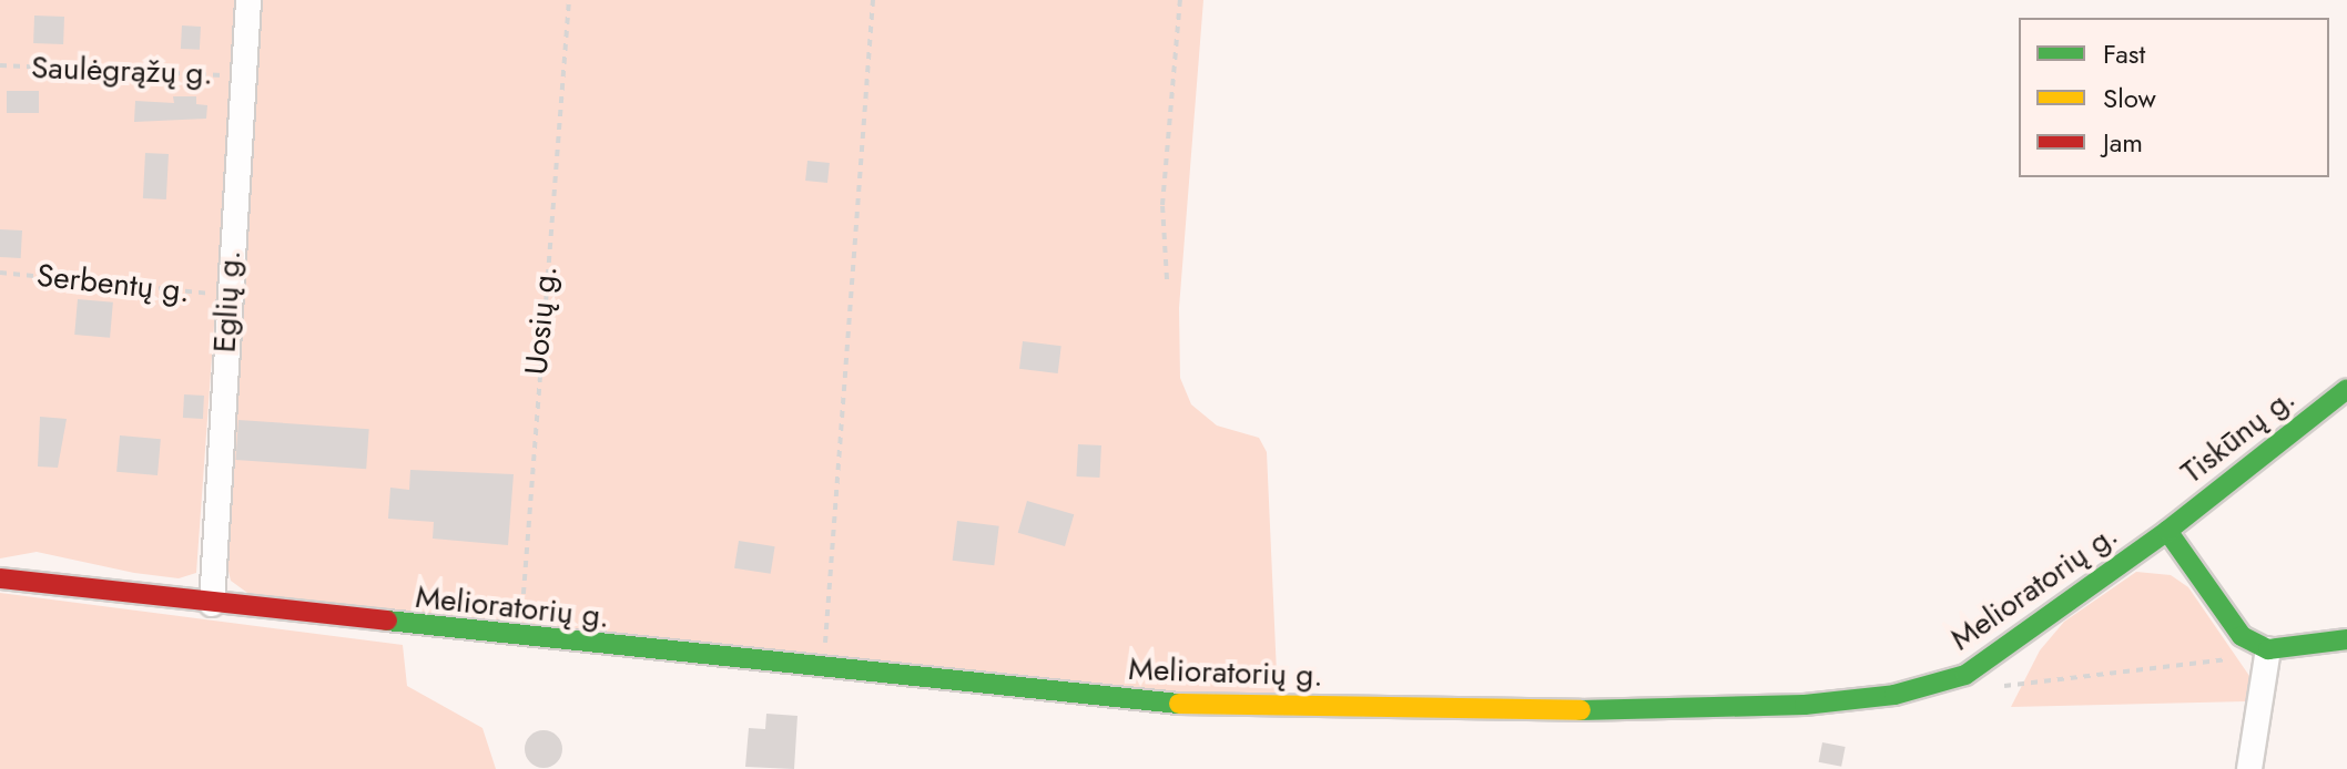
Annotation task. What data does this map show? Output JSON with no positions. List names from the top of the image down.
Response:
{
  "streets": {
    "main road": ["Tiskūnų g.", "Melioratorių g."],
    "street": ["Eglių g."],
    "path": ["Saulėgrąžų g.", "Serbentų g.", "Uosių g."]
  },
  "crossings": [
    ["Saulėgrąžų g.", "Eglių g."],
    ["Serbentų g.", "Eglių g."],
    ["Eglių g.", "Melioratorių g."],
    ["Uosių g.", "Melioratorių g."],
    ["Tiskūnų g.", "Melioratorių g."]
  ],
  "legend": ["Fast", "Slow", "Jam"]
}
